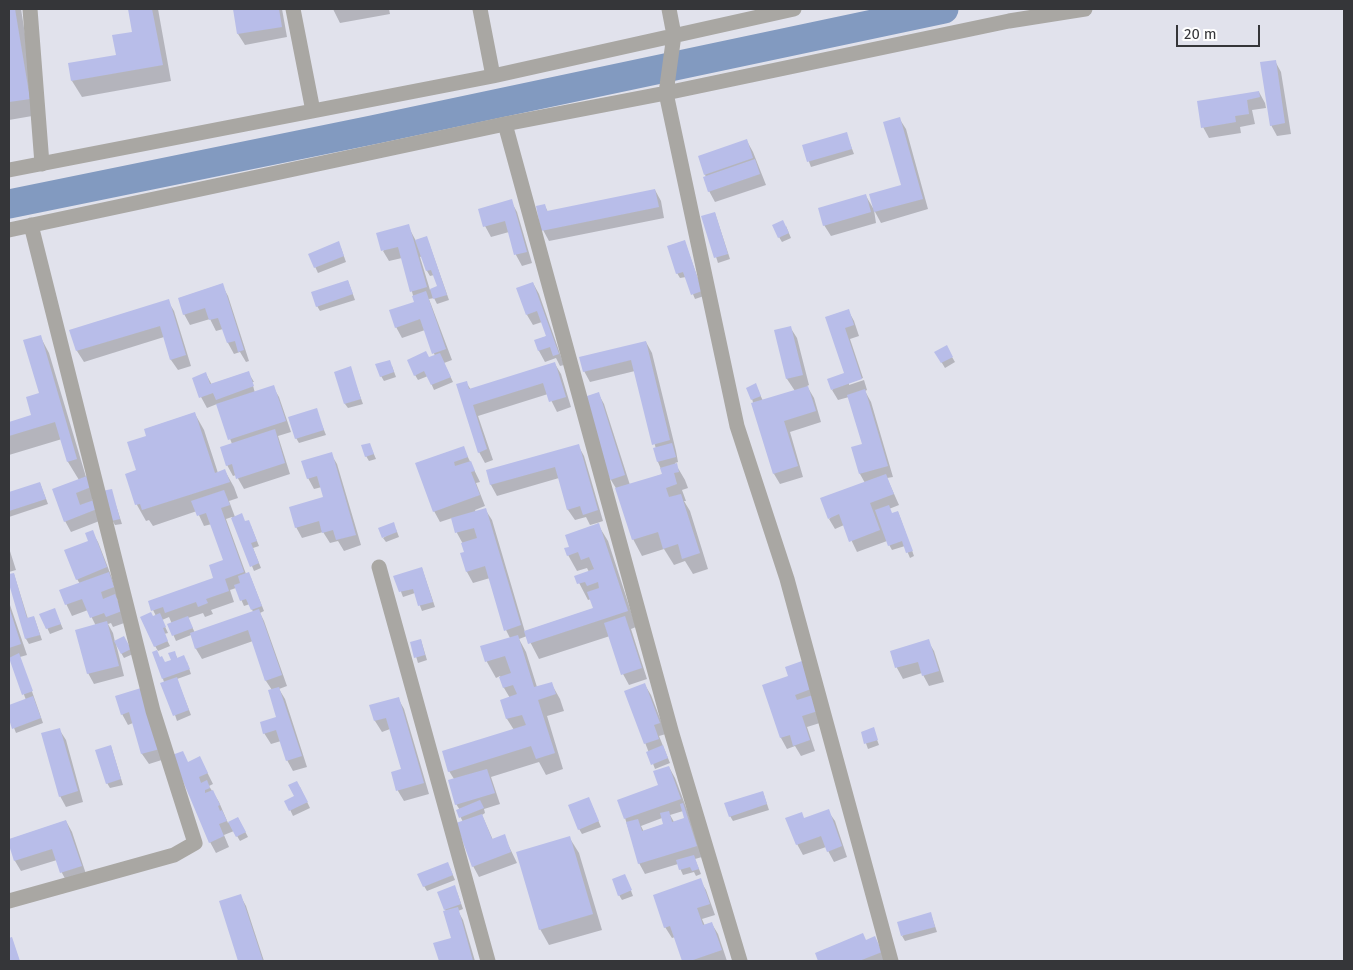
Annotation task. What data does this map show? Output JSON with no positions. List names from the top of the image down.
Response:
{
  "scale_bar": "20 m"
}
